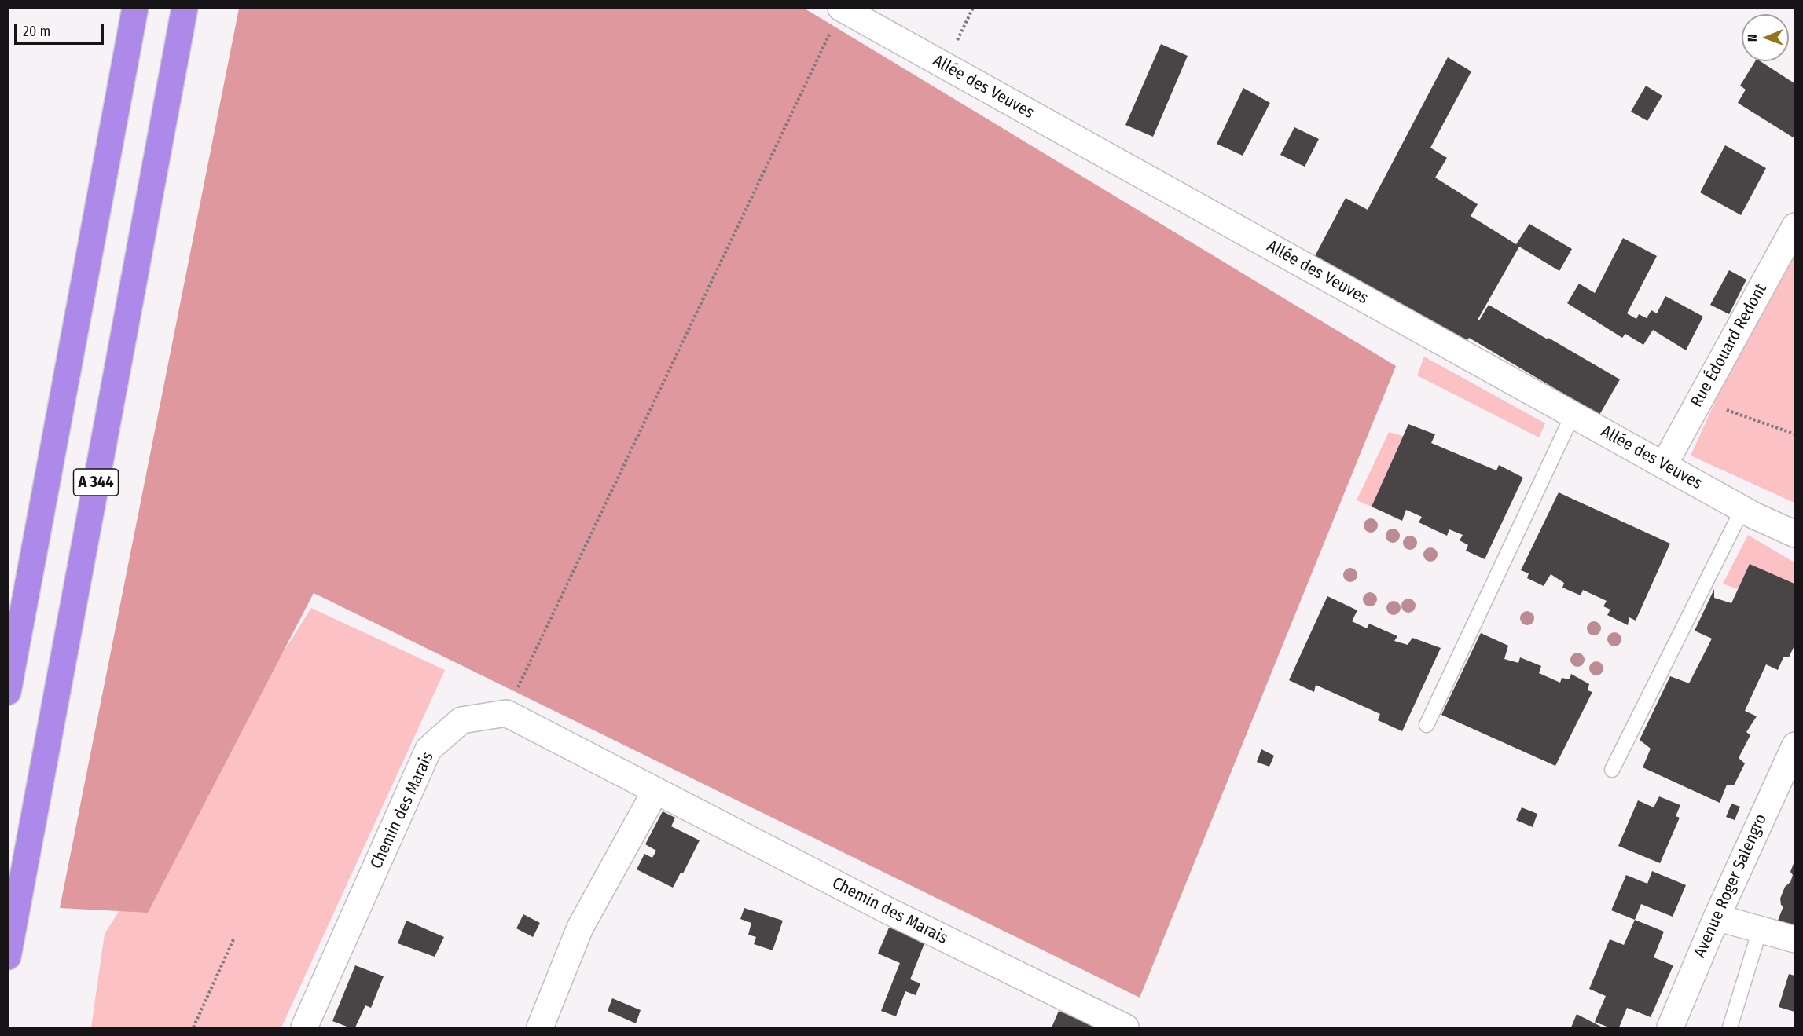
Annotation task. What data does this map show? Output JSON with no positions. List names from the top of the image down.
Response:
{
  "streets": {
    "highway": ["A 344"],
    "street": [
      "Allée des Veuves",
      "Rue Édouard Redont",
      "Chemin des Marais",
      "Avenue Roger Salengro"
    ]
  },
  "crossings": [
    ["Allée des Veuves", "Rue Édouard Redont"]
  ],
  "scale_bar": "20 m",
  "north": "left"
}
